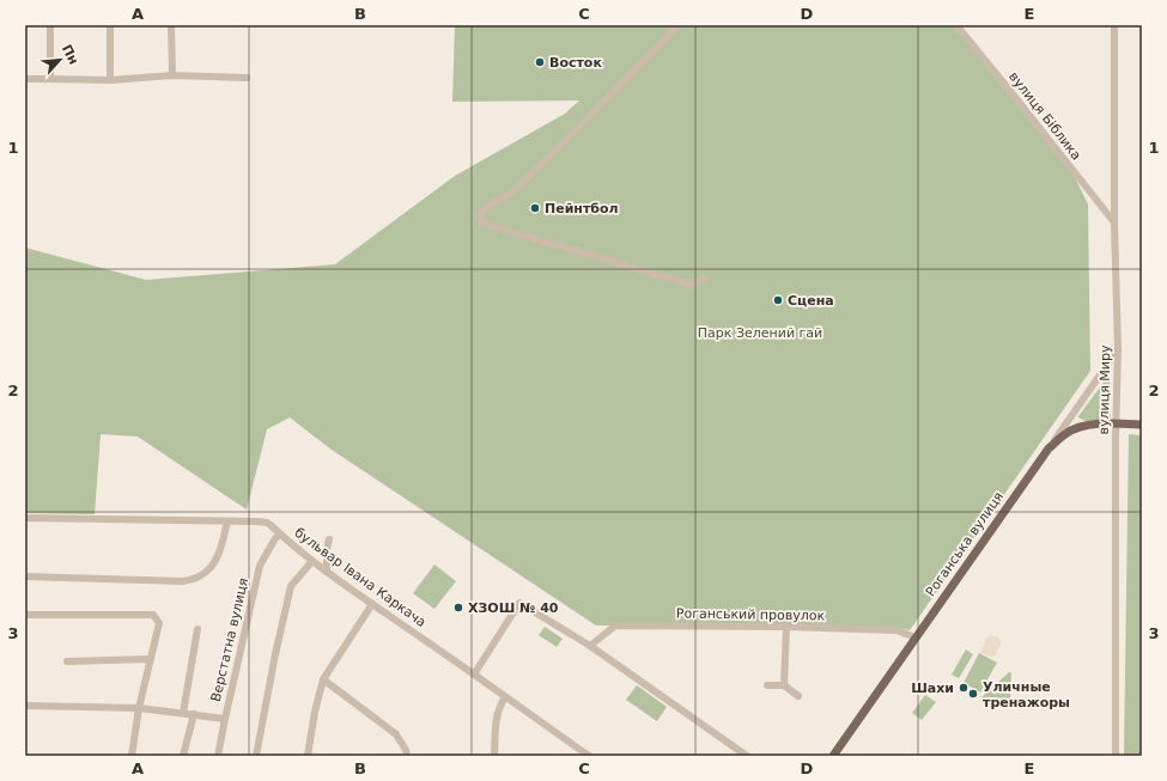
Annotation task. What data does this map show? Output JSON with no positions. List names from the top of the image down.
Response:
{
  "streets": {
    "main road": ["Роганська вулиця"],
    "street": [
      "вулиця Біблика",
      "вулиця Миру",
      "бульвар Івана Каркача",
      "Роганський провулок",
      "Верстатна вулиця"
    ]
  },
  "crossings": [
    ["вулиця Біблика", "вулиця Миру"],
    ["вулиця Миру", "Роганська вулиця"],
    ["Роганська вулиця", "Роганський провулок"],
    ["бульвар Івана Каркача", "Верстатна вулиця"]
  ],
  "parks": ["Парк Зелений гай"],
  "places": [
    "Восток",
    "Пейнтбол",
    "Сцена",
    "ХЗОШ № 40",
    "Шахи",
    "Уличные тренажоры"
  ],
  "north": "top right",
  "grid": {
    "columns": [
      "A",
      "B",
      "C",
      "D",
      "E"
    ],
    "rows": ["1", "2", "3"]
  }
}
